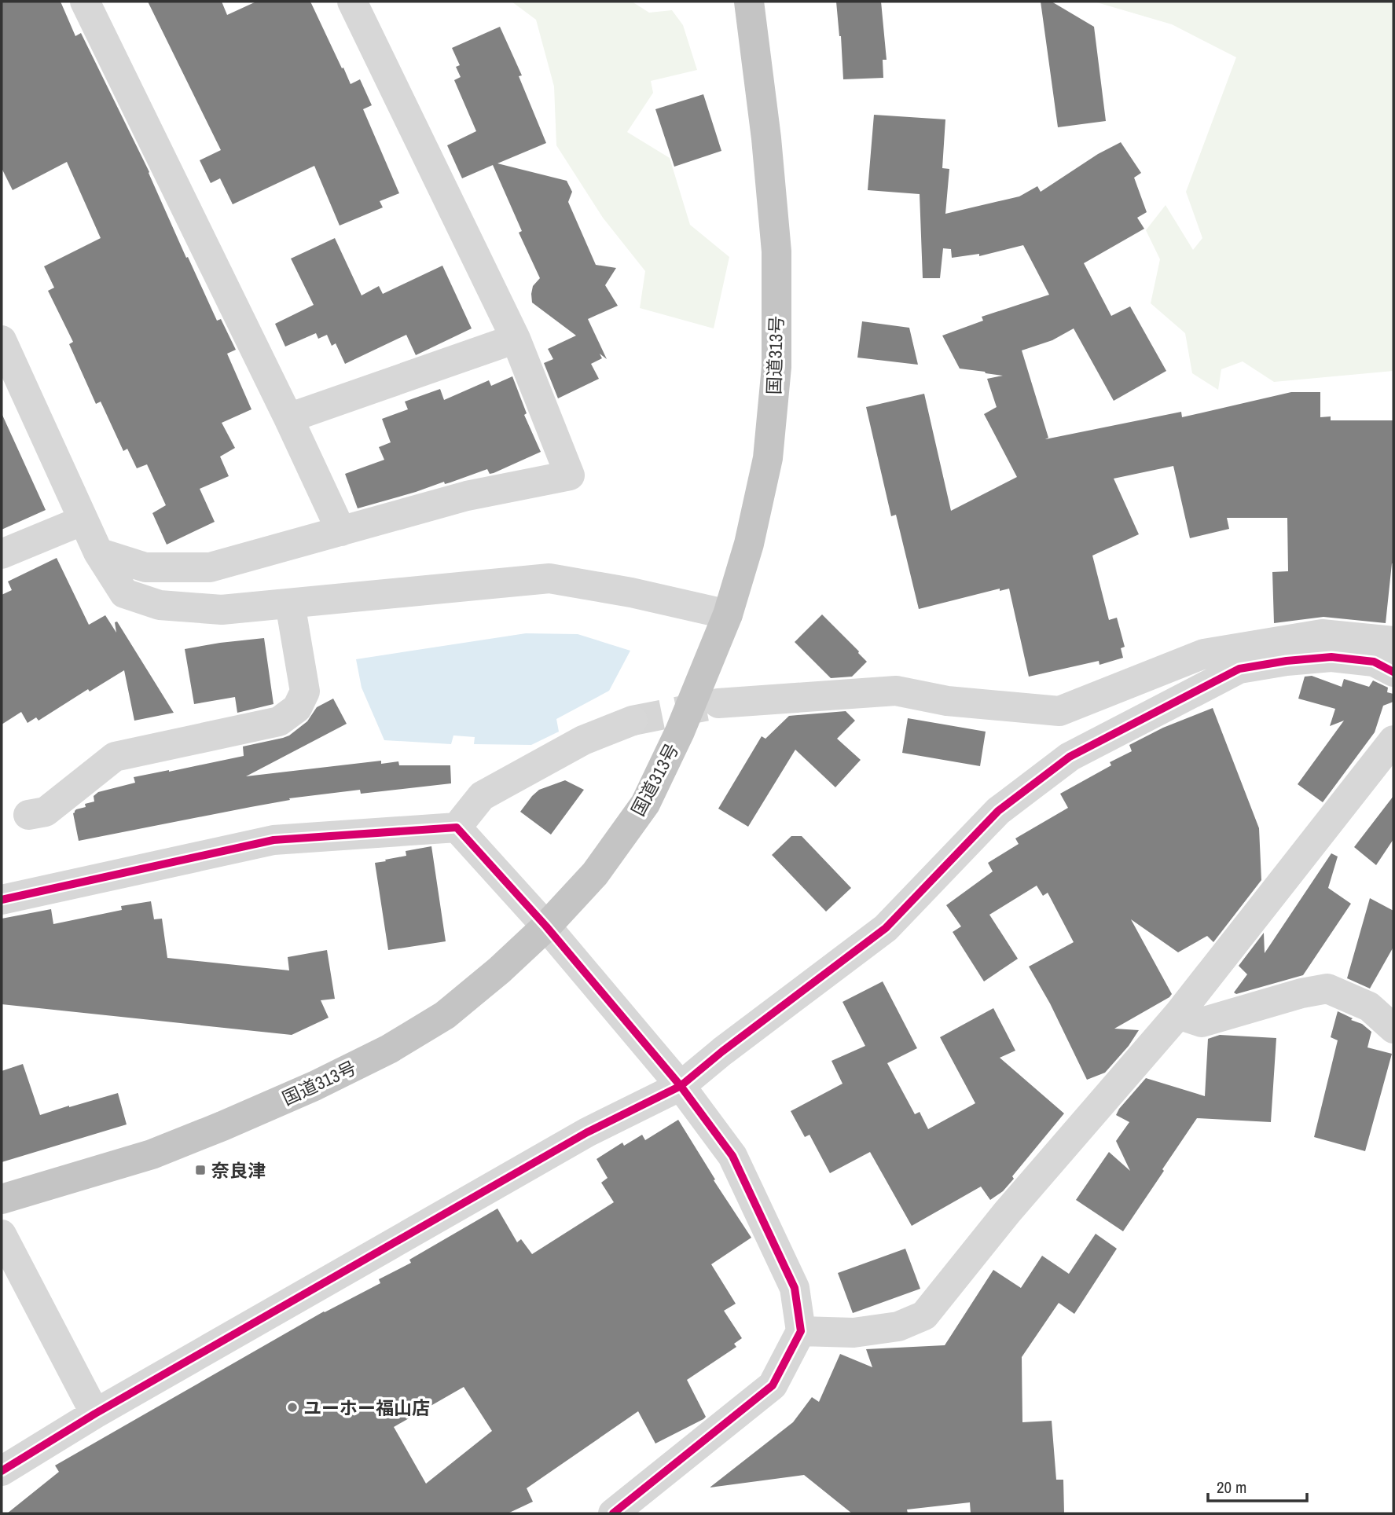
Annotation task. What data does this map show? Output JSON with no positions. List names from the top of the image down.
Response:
{
  "streets": {
    "highway": ["国道313号"]
  },
  "places": {
    "transit": ["奈良津"],
    "other": ["ユーホー福山店"]
  },
  "scale_bar": "20 m"
}
